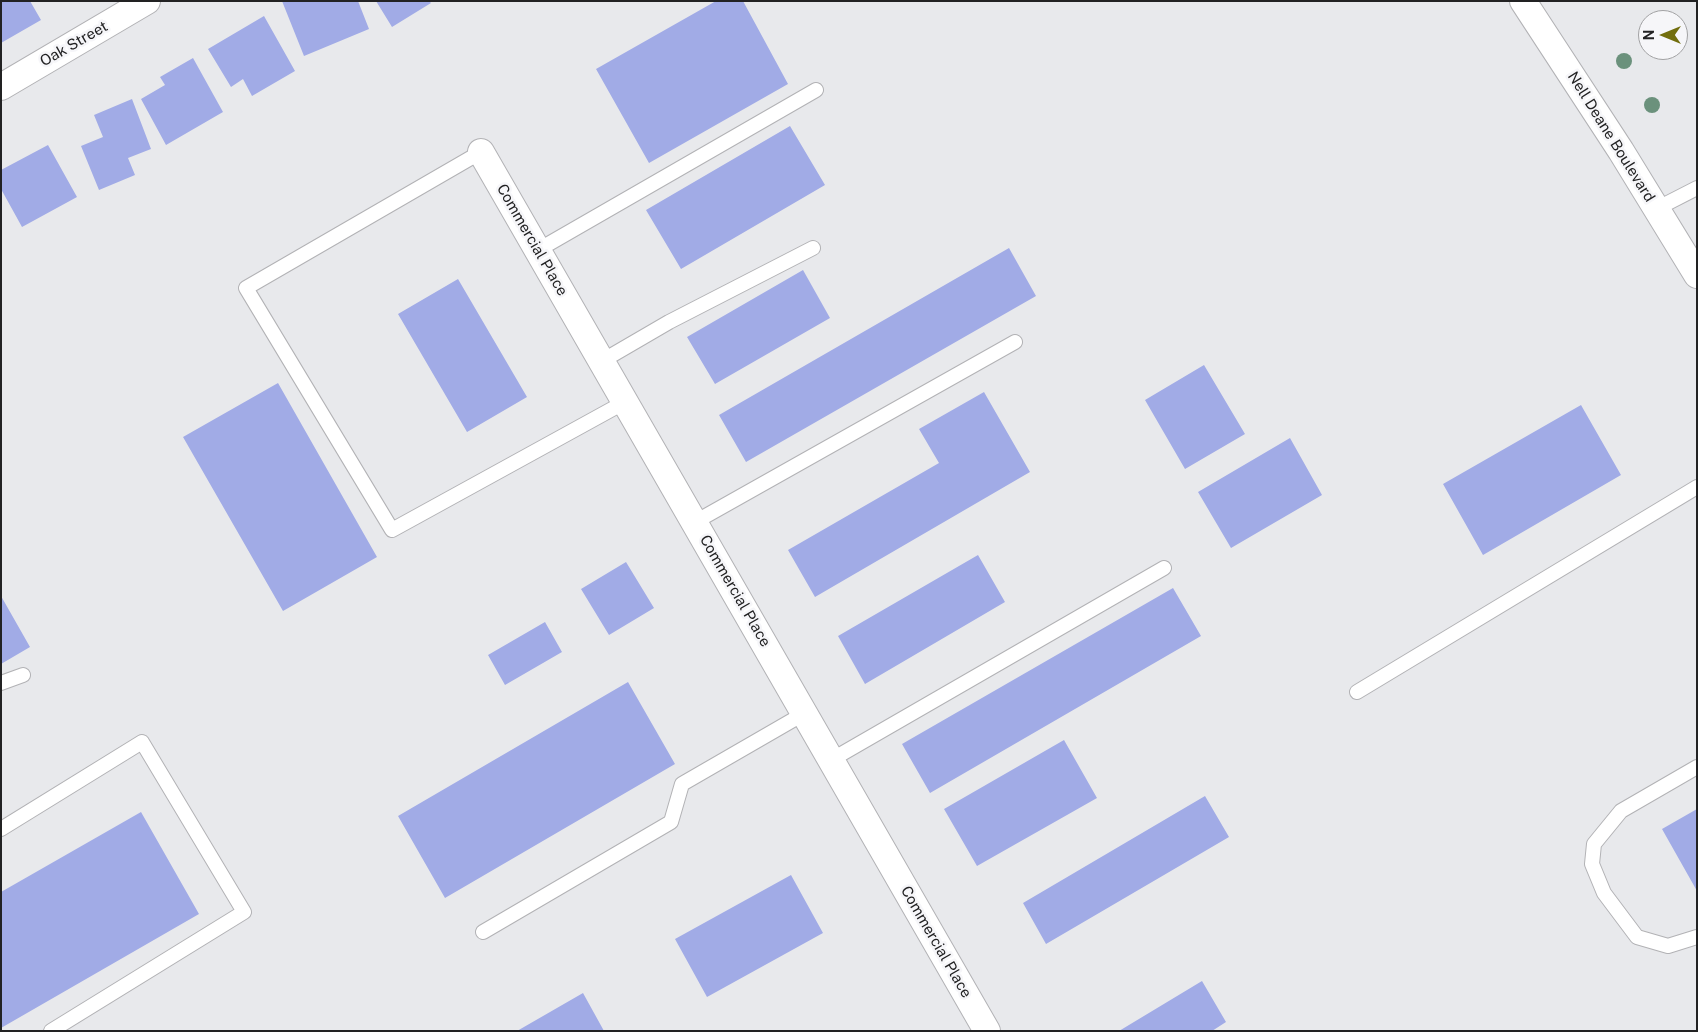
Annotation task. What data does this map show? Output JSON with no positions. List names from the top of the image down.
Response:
{
  "streets": {
    "street": ["Oak Street", "Nell Deane Boulevard", "Commercial Place"]
  },
  "north": "left"
}
